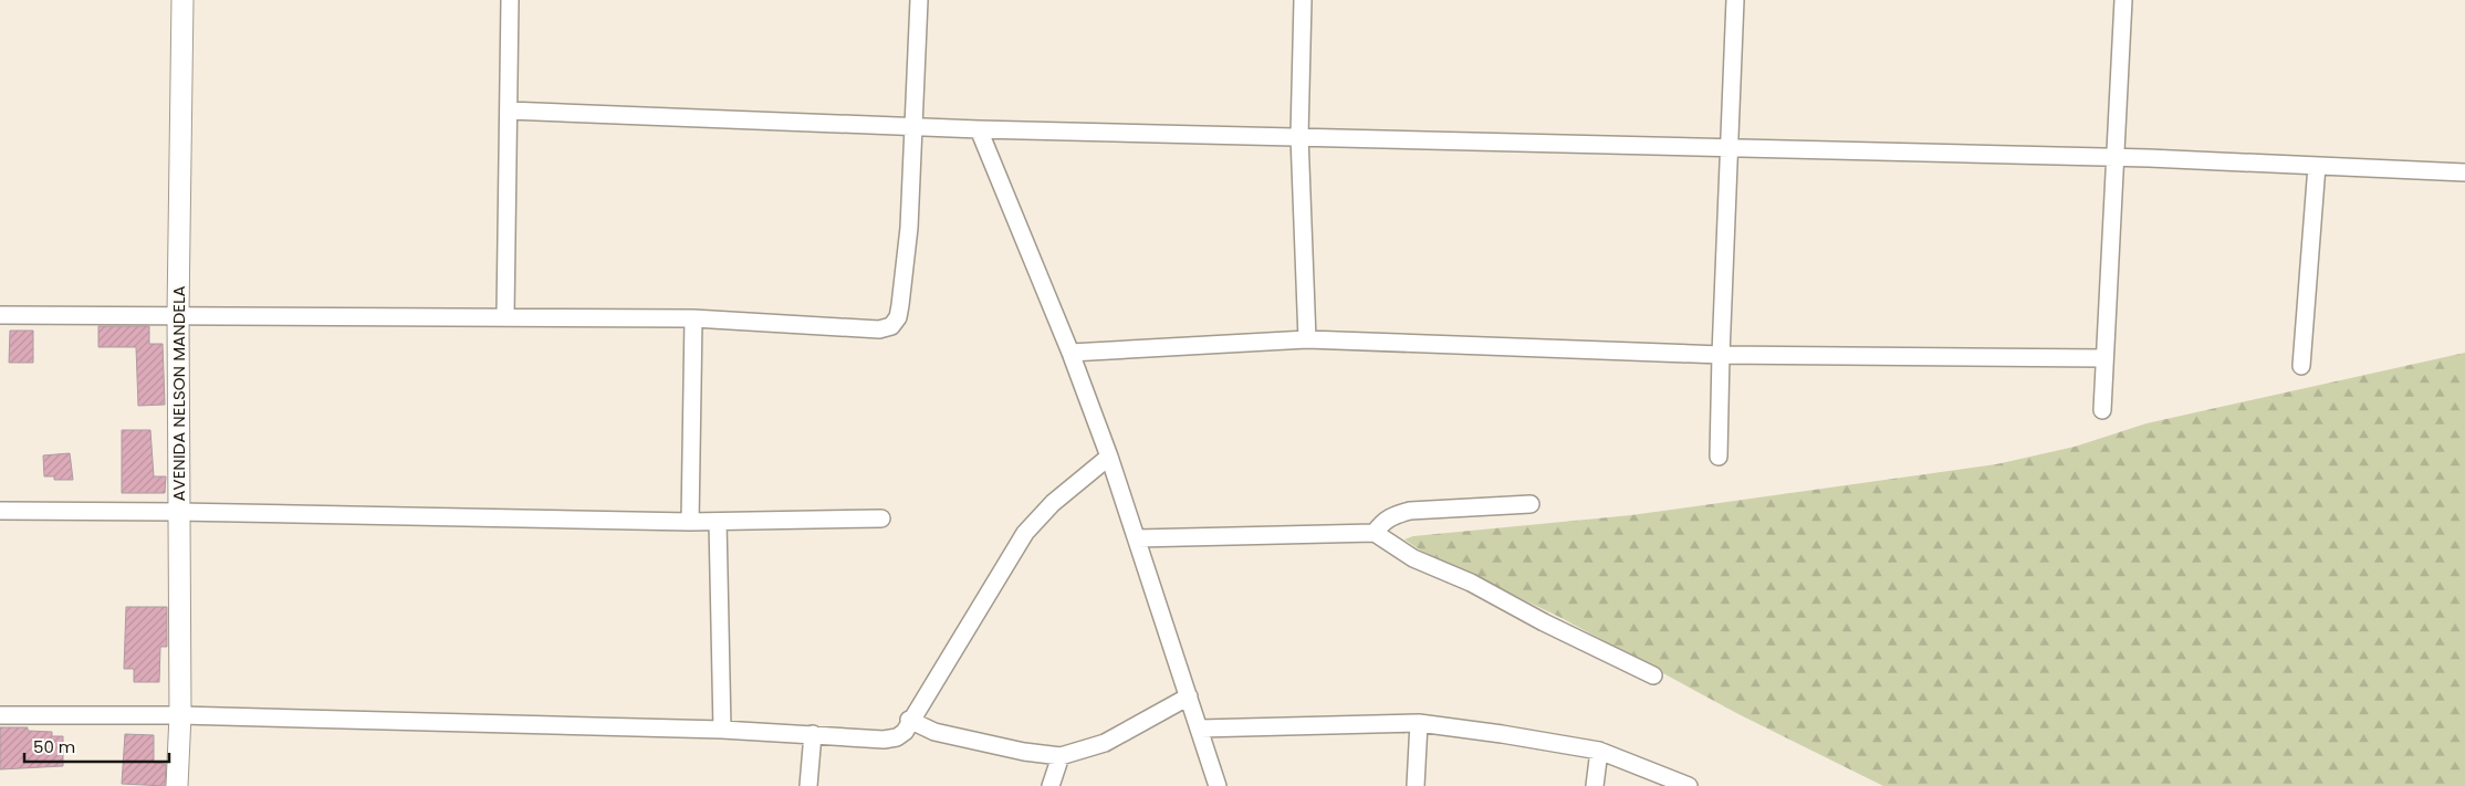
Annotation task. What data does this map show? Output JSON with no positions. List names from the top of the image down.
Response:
{
  "streets": {
    "street": ["AVENIDA NELSON MANDELA"]
  },
  "scale_bar": "50 m"
}
